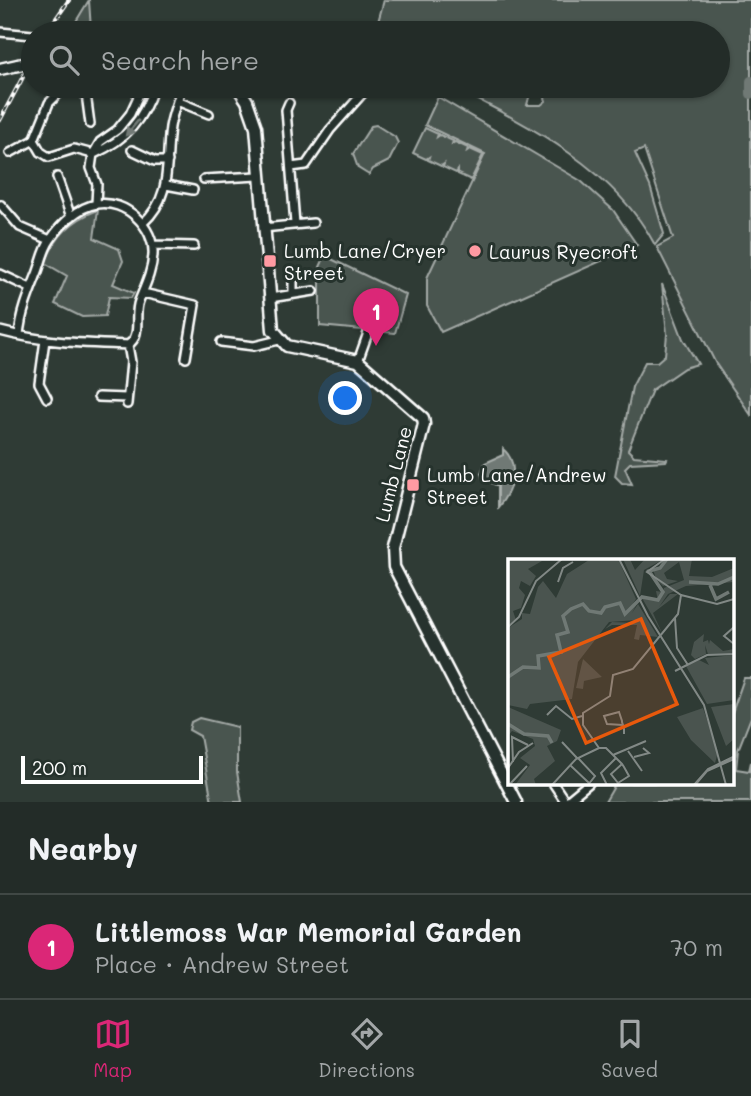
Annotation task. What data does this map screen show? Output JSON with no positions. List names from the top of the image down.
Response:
{
  "streets": {
    "street": ["Lumb Lane"]
  },
  "places": {
    "other": ["Laurus Ryecroft"],
    "transit": ["Lumb Lane/Cryer Street", "Lumb Lane/Andrew Street"]
  },
  "scale_bar": "200 m",
  "page": {
    "search": "Search here",
    "pins": "1",
    "scale": "200 m",
    "heading": "Nearby",
    "list": [
      {
        "mark": "1",
        "name": "Littlemoss War Memorial Garden",
        "note": "Place · Andrew Street",
        "value": "70 m"
      }
    ],
    "nav": ["Map", "Directions", "Saved"]
  }
}
